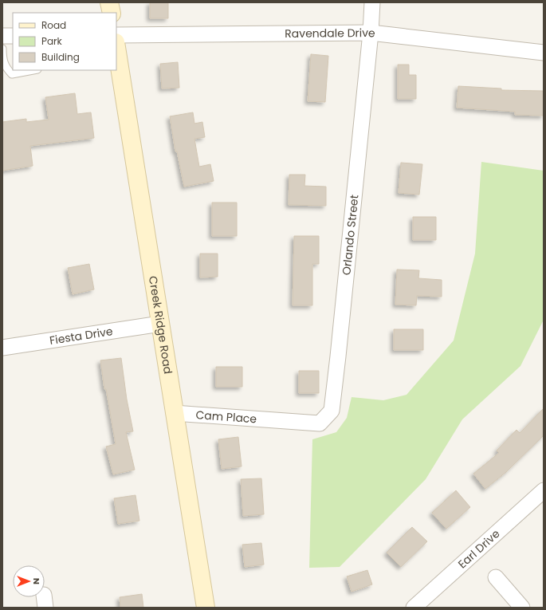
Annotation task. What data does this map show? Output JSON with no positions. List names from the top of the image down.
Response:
{
  "streets": {
    "main road": ["Creek Ridge Road"],
    "street": [
      "Ravendale Drive",
      "Orlando Street",
      "Fiesta Drive",
      "Cam Place",
      "Earl Drive"
    ]
  },
  "crossings": [
    ["Ravendale Drive", "Orlando Street"],
    ["Orlando Street", "Cam Place"],
    ["Creek Ridge Road", "Fiesta Drive"],
    ["Creek Ridge Road", "Cam Place"]
  ],
  "legend": ["Road", "Park", "Building"],
  "north": "right"
}
